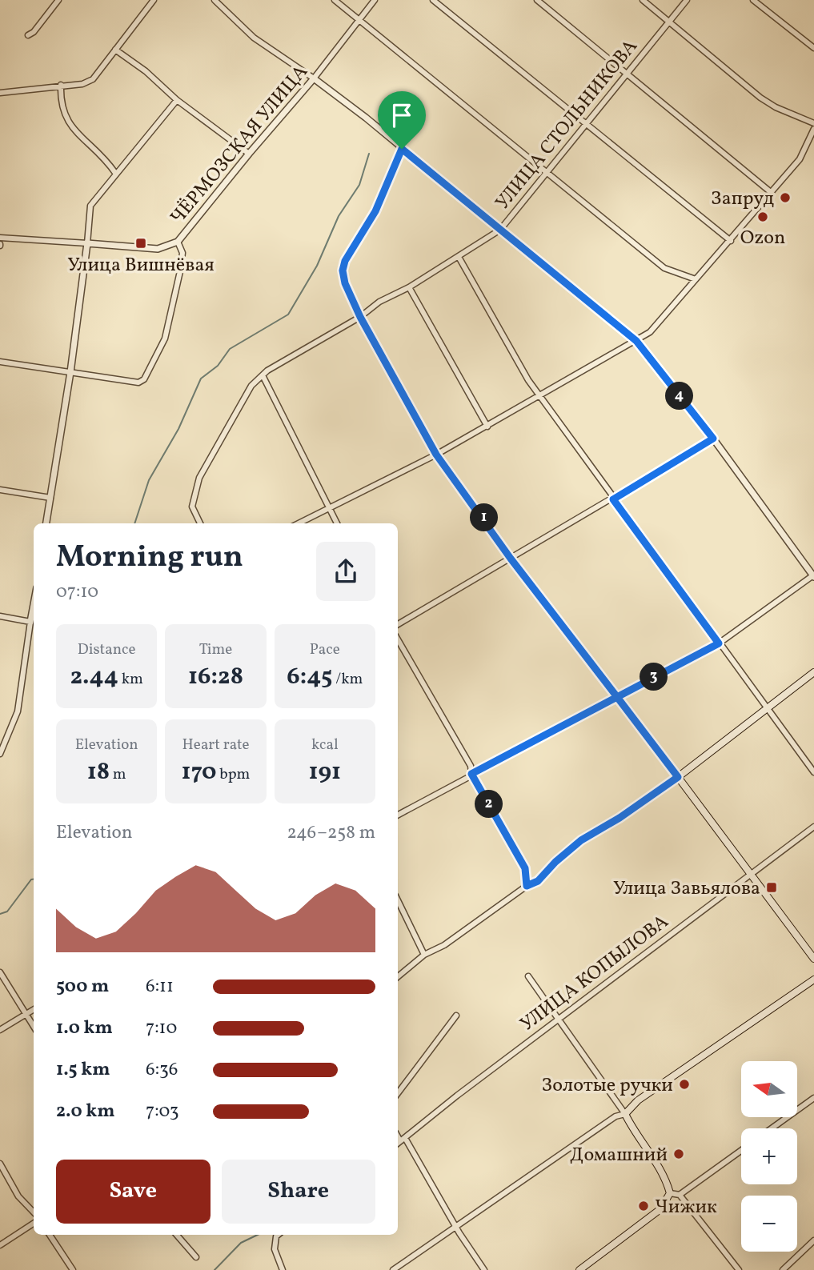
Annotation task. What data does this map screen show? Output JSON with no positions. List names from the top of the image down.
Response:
{
  "streets": {
    "street": ["УЛИЦА СТОЛЬНИКОВА", "ЧЁРМОЗСКАЯ УЛИЦА", "УЛИЦА КОПЫЛОВА"]
  },
  "places": {
    "other": [
      "Запруд",
      "Ozon",
      "Золотые ручки",
      "Домашний",
      "Чижик"
    ],
    "transit": ["Улица Вишнёвая", "Улица Завьялова"]
  },
  "north": "left",
  "page": {
    "pins": [
      "4",
      "1",
      "3",
      "2"
    ],
    "heading": ["Morning run", "07:10"],
    "stats": [
      ["Distance", "2.44 km"],
      ["Time", "16:28"],
      ["Pace", "6:45 /km"],
      ["Elevation", "18 m"],
      ["Heart rate", "170 bpm"],
      ["kcal", "191"]
    ],
    "chart": ["Elevation", "246–258 m"],
    "list": [
      {
        "name": "500 m",
        "note": "6:11"
      },
      {
        "name": "1.0 km",
        "note": "7:10"
      },
      {
        "name": "1.5 km",
        "note": "6:36"
      },
      {
        "name": "2.0 km",
        "note": "7:03"
      }
    ],
    "map_buttons": ["+", "−"],
    "buttons": ["Save", "Share"]
  }
}
